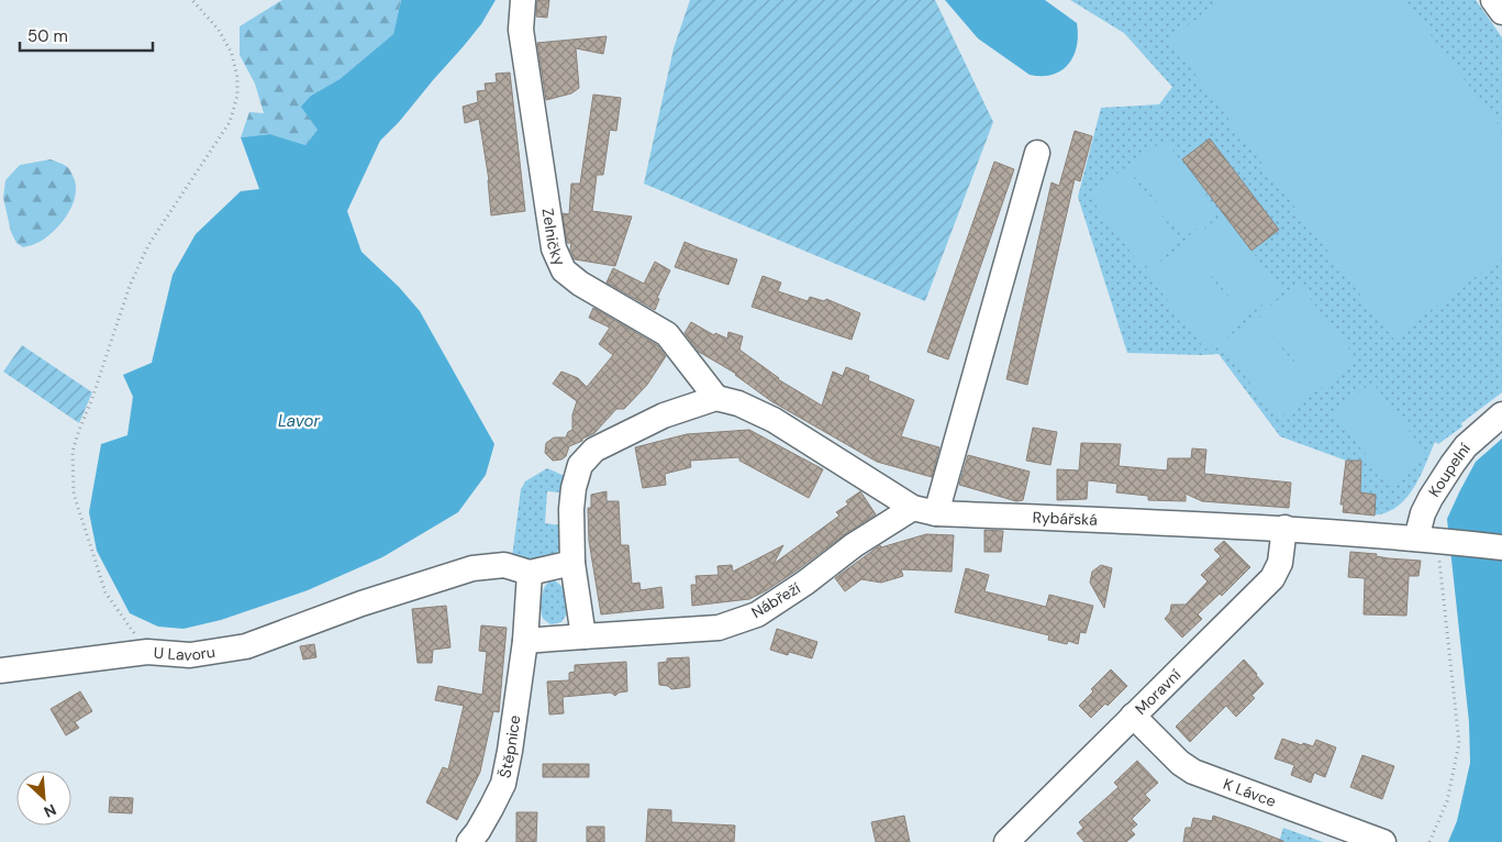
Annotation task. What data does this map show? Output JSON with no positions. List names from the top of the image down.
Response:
{
  "streets": {
    "street": [
      "Zelničky",
      "Koupelní",
      "Rybářská",
      "Nábřeží",
      "U Lavoru",
      "Moravní",
      "Štěpnice",
      "K Lávce"
    ]
  },
  "crossings": [
    ["Zelničky", "Rybářská"],
    ["Koupelní", "Rybářská"],
    ["Rybářská", "Nábřeží"],
    ["Rybářská", "Moravní"],
    ["Nábřeží", "Štěpnice"],
    ["Moravní", "K Lávce"]
  ],
  "water": ["Lavor"],
  "scale_bar": "50 m",
  "north": "bottom right"
}
